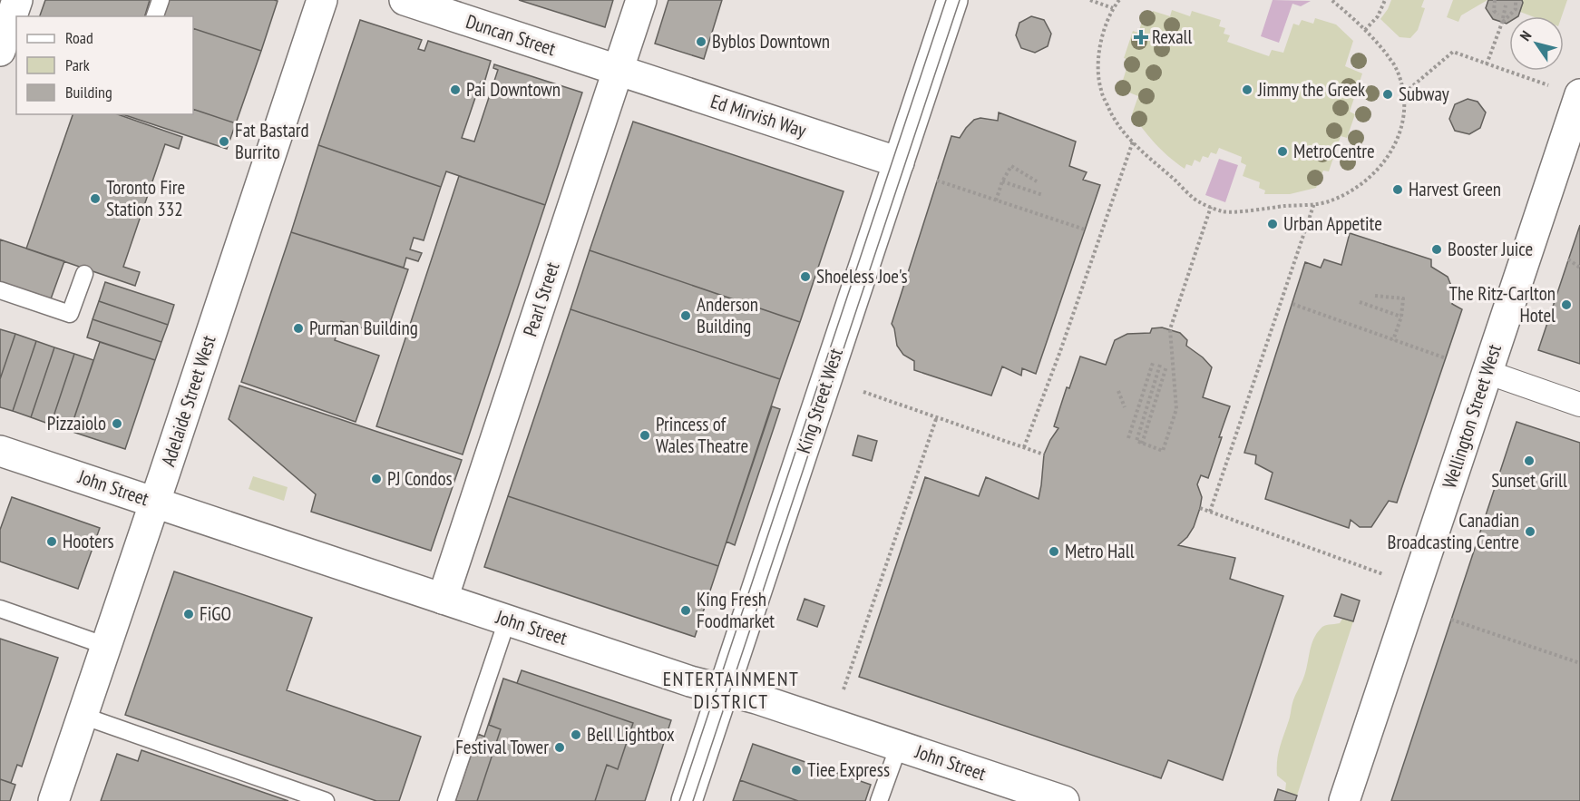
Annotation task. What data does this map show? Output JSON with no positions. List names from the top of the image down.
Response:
{
  "streets": {
    "main road": [
      "Duncan Street",
      "Ed Mirvish Way",
      "Pearl Street",
      "Adelaide Street West",
      "King Street West",
      "Wellington Street West",
      "John Street"
    ]
  },
  "crossings": [
    ["Duncan Street", "Ed Mirvish Way"],
    ["Duncan Street", "Pearl Street"],
    ["Ed Mirvish Way", "Pearl Street"],
    ["Ed Mirvish Way", "King Street West"],
    ["Pearl Street", "John Street"],
    ["Adelaide Street West", "John Street"],
    ["King Street West", "John Street"]
  ],
  "districts": ["ENTERTAINMENT DISTRICT"],
  "places": {
    "health": ["Rexall"],
    "other": [
      "Byblos Downtown",
      "Pai Downtown",
      "Jimmy the Greek",
      "Subway",
      "Fat Bastard Burrito",
      "MetroCentre",
      "Harvest Green",
      "Toronto Fire Station 332",
      "Urban Appetite",
      "Booster Juice",
      "Shoeless Joe's",
      "The Ritz-Carlton Hotel",
      "Anderson Building",
      "Purman Building",
      "Pizzaiolo",
      "Princess of Wales Theatre",
      "Sunset Grill",
      "PJ Condos",
      "Canadian Broadcasting Centre",
      "Hooters",
      "Metro Hall",
      "King Fresh Foodmarket",
      "FiGO",
      "Bell Lightbox",
      "Festival Tower",
      "Tiee Express"
    ]
  },
  "legend": ["Road", "Park", "Building"],
  "north": "top left"
}
